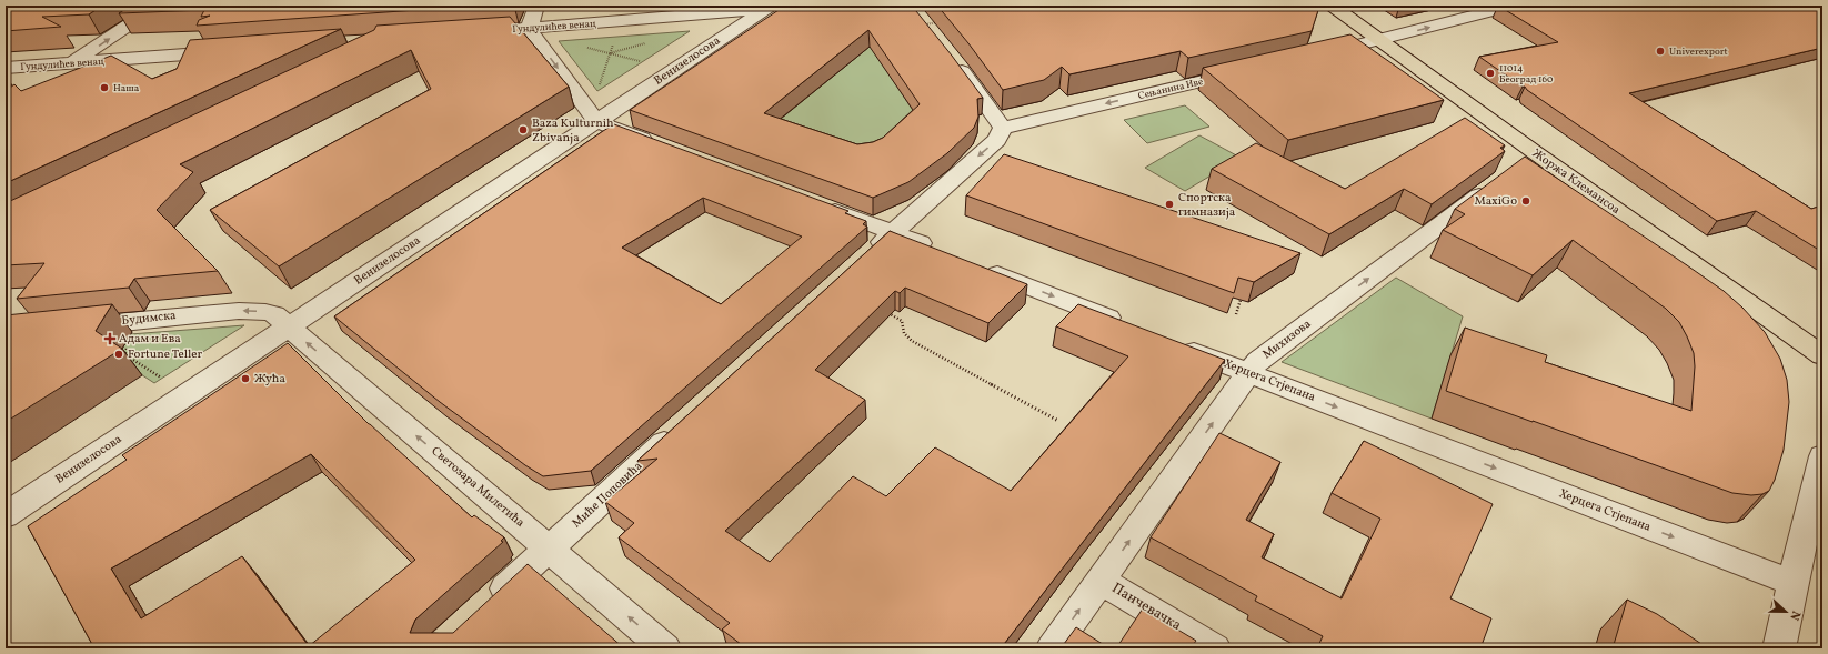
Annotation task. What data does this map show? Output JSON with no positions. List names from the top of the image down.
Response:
{
  "streets": {
    "main road": ["Жоржа Клемансоа"],
    "street": [
      "Гундулићев венац",
      "Венизелосова",
      "Сењанина Иве",
      "Будимска",
      "Михизова",
      "Херцега Стјепана",
      "Светозара Милетића",
      "Миће Поповића",
      "Панчевачка"
    ]
  },
  "crossings": [
    ["Гундулићев венац", "Венизелосова"],
    ["Венизелосова", "Будимска"],
    ["Венизелосова", "Светозара Милетића"],
    ["Будимска", "Светозара Милетића"],
    ["Михизова", "Херцега Стјепана"],
    ["Михизова", "Панчевачка"],
    ["Светозара Милетића", "Миће Поповића"]
  ],
  "one_way": [
    "Сењанина Иве",
    "Будимска",
    "Михизова",
    "Херцега Стјепана",
    "Светозара Милетића"
  ],
  "places": {
    "other": [
      "Univerexport",
      "11014 Београд 160",
      "Наша",
      "Baza Kulturnih Zbivanja",
      "MaxiGo",
      "Спортска гимназија",
      "Fortune Teller",
      "Жућа"
    ],
    "health": ["Адам и Ева"]
  },
  "north": "right"
}
